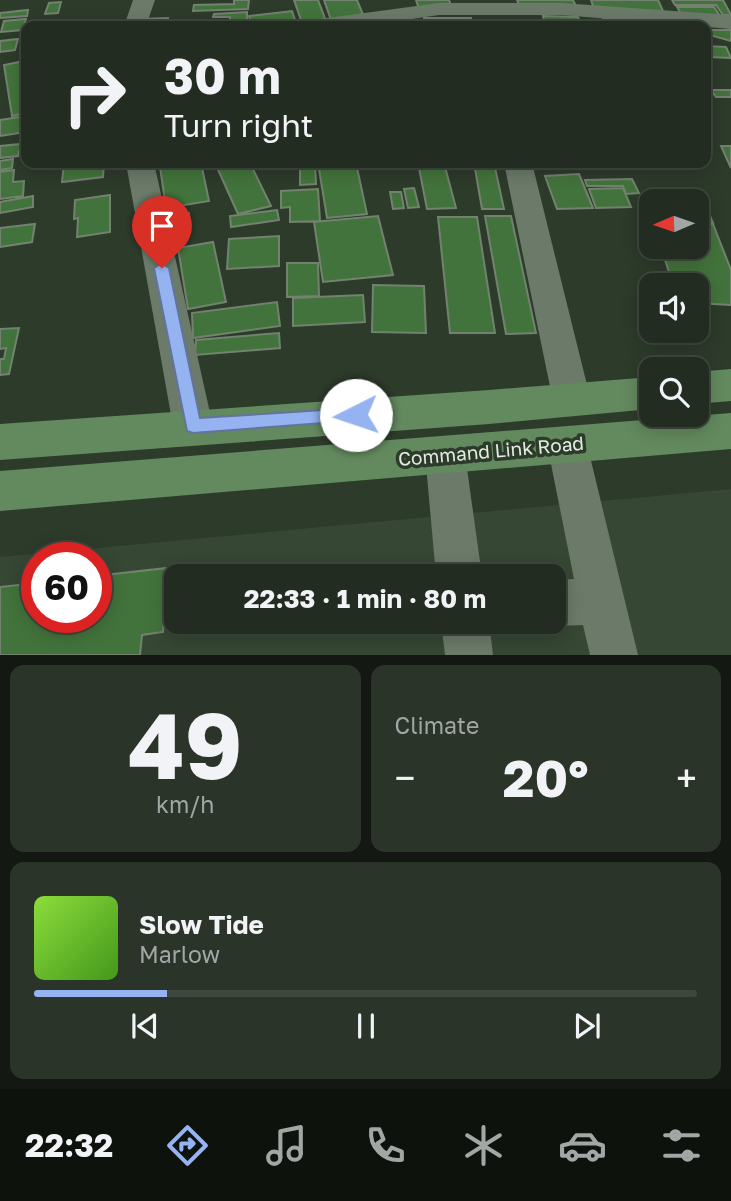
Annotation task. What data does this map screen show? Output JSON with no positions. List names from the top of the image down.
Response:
{
  "streets": {
    "main road": ["Command Link Road"]
  },
  "north": "left",
  "page": {
    "turn": ["30 m", "Turn right"],
    "limit": "60",
    "trip": "22:33 · 1 min · 80 m",
    "tile": [
      ["49", "km/h"],
      "Climate"
    ],
    "heat": ["−", "20°", "+"],
    "song": ["Slow Tide", "Marlow"],
    "tabs": "22:32"
  }
}
